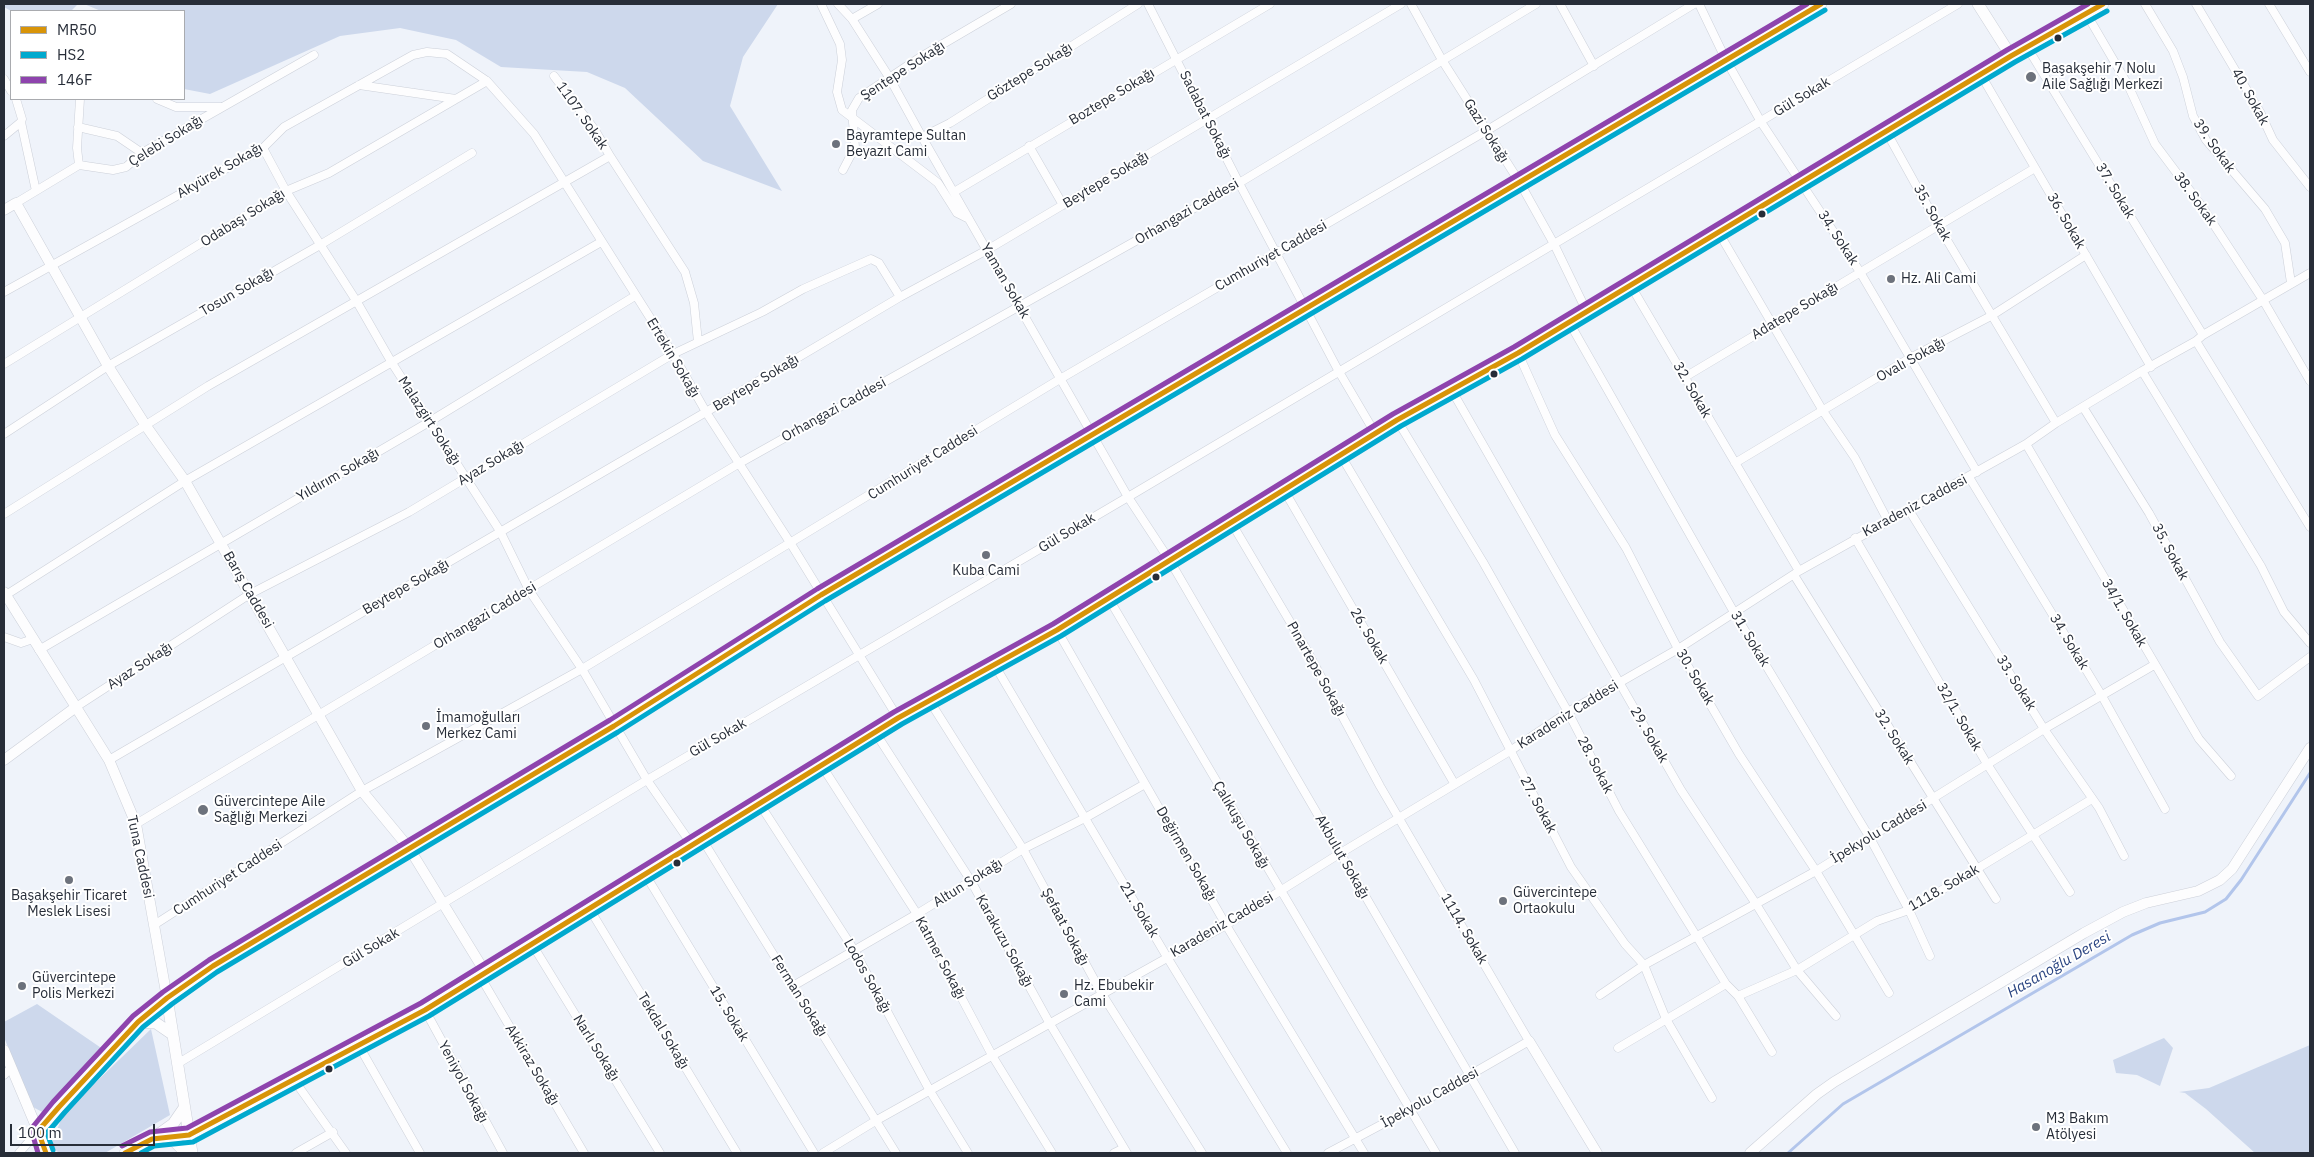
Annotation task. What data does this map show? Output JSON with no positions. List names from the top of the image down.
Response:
{
  "streets": {
    "main road": ["Tuna Caddesi"],
    "street": [
      "Şentepe Sokağı",
      "Göztepe Sokağı",
      "Boztepe Sokağı",
      "Gül Sokak",
      "40. Sokak",
      "Sadabat Sokağı",
      "1107. Sokak",
      "Gazi Sokağı",
      "Çelebi Sokağı",
      "39. Sokak",
      "Akyürek Sokağı",
      "Beytepe Sokağı",
      "37. Sokak",
      "38. Sokak",
      "Orhangazi Caddesi",
      "35. Sokak",
      "Odabaşı Sokağı",
      "36. Sokak",
      "34. Sokak",
      "Cumhuriyet Caddesi",
      "Yaman Sokak",
      "Tosun Sokağı",
      "Adatepe Sokağı",
      "Ertekin Sokağı",
      "Ovalı Sokağı",
      "32. Sokak",
      "Malazgirt Sokağı",
      "Ayaz Sokağı",
      "Yıldırım Sokağı",
      "Karadeniz Caddesi",
      "Barış Caddesi",
      "34/1. Sokak",
      "26. Sokak",
      "31. Sokak",
      "Pınartepe Sokağı",
      "30. Sokak",
      "33. Sokak",
      "32/1. Sokak",
      "29. Sokak",
      "28. Sokak",
      "27. Sokak",
      "Çalıkuşu Sokağı",
      "İpekyolu Caddesi",
      "Değirmen Sokağı",
      "Akbulut Sokağı",
      "Altun Sokağı",
      "1118. Sokak",
      "21. Sokak",
      "Şefaat Sokağı",
      "1114. Sokak",
      "Karakuzu Sokağı",
      "Katmer Sokağı",
      "Lodos Sokağı",
      "Ferman Sokağı",
      "15. Sokak",
      "Tekdal Sokağı",
      "Narlı Sokağı",
      "Akkiraz Sokağı",
      "Yeniyol Sokağı"
    ]
  },
  "crossings": [
    ["Şentepe Sokağı", "Yaman Sokak"],
    ["Göztepe Sokağı", "Yaman Sokak"],
    ["Boztepe Sokağı", "Sadabat Sokağı"],
    ["Boztepe Sokağı", "Yaman Sokak"],
    ["Gül Sokak", "Sadabat Sokağı"],
    ["Gül Sokak", "Gazi Sokağı"],
    ["Gül Sokak", "34. Sokak"],
    ["Gül Sokak", "Yaman Sokak"],
    ["Gül Sokak", "Ertekin Sokağı"],
    ["Gül Sokak", "Malazgirt Sokağı"],
    ["Gül Sokak", "Barış Caddesi"],
    ["Gül Sokak", "Tuna Caddesi"],
    ["Sadabat Sokağı", "Beytepe Sokağı"],
    ["Sadabat Sokağı", "Orhangazi Caddesi"],
    ["Sadabat Sokağı", "Cumhuriyet Caddesi"],
    ["1107. Sokak", "Ayaz Sokağı"],
    ["Gazi Sokağı", "Orhangazi Caddesi"],
    ["Gazi Sokağı", "Cumhuriyet Caddesi"],
    ["39. Sokak", "Karadeniz Caddesi"],
    ["Akyürek Sokağı", "Odabaşı Sokağı"],
    ["Akyürek Sokağı", "Ertekin Sokağı"],
    ["Akyürek Sokağı", "Malazgirt Sokağı"],
    ["Akyürek Sokağı", "Barış Caddesi"],
    ["Beytepe Sokağı", "Yaman Sokak"],
    ["Beytepe Sokağı", "Ertekin Sokağı"],
    ["Beytepe Sokağı", "Malazgirt Sokağı"],
    ["Beytepe Sokağı", "Ayaz Sokağı"],
    ["Beytepe Sokağı", "Barış Caddesi"],
    ["Beytepe Sokağı", "Tuna Caddesi"],
    ["37. Sokak", "Karadeniz Caddesi"],
    ["38. Sokak", "Karadeniz Caddesi"],
    ["Orhangazi Caddesi", "Yaman Sokak"],
    ["Orhangazi Caddesi", "Ertekin Sokağı"],
    ["Orhangazi Caddesi", "Malazgirt Sokağı"],
    ["Orhangazi Caddesi", "Barış Caddesi"],
    ["Orhangazi Caddesi", "Tuna Caddesi"],
    ["35. Sokak", "Adatepe Sokağı"],
    ["35. Sokak", "Ovalı Sokağı"],
    ["35. Sokak", "Karadeniz Caddesi"],
    ["Odabaşı Sokağı", "Ertekin Sokağı"],
    ["Odabaşı Sokağı", "Malazgirt Sokağı"],
    ["Odabaşı Sokağı", "Barış Caddesi"],
    ["36. Sokak", "Adatepe Sokağı"],
    ["36. Sokak", "Ovalı Sokağı"],
    ["36. Sokak", "Karadeniz Caddesi"],
    ["34. Sokak", "Adatepe Sokağı"],
    ["34. Sokak", "Ovalı Sokağı"],
    ["34. Sokak", "Karadeniz Caddesi"],
    ["34. Sokak", "İpekyolu Caddesi"],
    ["Cumhuriyet Caddesi", "Yaman Sokak"],
    ["Cumhuriyet Caddesi", "Ertekin Sokağı"],
    ["Cumhuriyet Caddesi", "Malazgirt Sokağı"],
    ["Cumhuriyet Caddesi", "Barış Caddesi"],
    ["Cumhuriyet Caddesi", "Tuna Caddesi"],
    ["Yaman Sokak", "Akbulut Sokağı"],
    ["Tosun Sokağı", "Malazgirt Sokağı"],
    ["Tosun Sokağı", "Barış Caddesi"],
    ["Adatepe Sokağı", "32. Sokak"],
    ["Ertekin Sokağı", "Ayaz Sokağı"],
    ["Ertekin Sokağı", "Yıldırım Sokağı"],
    ["Ovalı Sokağı", "32. Sokak"],
    ["32. Sokak", "Karadeniz Caddesi"],
    ["32. Sokak", "İpekyolu Caddesi"],
    ["32. Sokak", "1118. Sokak"],
    ["Malazgirt Sokağı", "Ayaz Sokağı"],
    ["Malazgirt Sokağı", "Yıldırım Sokağı"],
    ["Malazgirt Sokağı", "Ferman Sokağı"],
    ["Ayaz Sokağı", "Barış Caddesi"],
    ["Ayaz Sokağı", "Tuna Caddesi"],
    ["Yıldırım Sokağı", "Barış Caddesi"],
    ["Yıldırım Sokağı", "Tuna Caddesi"],
    ["Karadeniz Caddesi", "34/1. Sokak"],
    ["Karadeniz Caddesi", "26. Sokak"],
    ["Karadeniz Caddesi", "31. Sokak"],
    ["Karadeniz Caddesi", "Pınartepe Sokağı"],
    ["Karadeniz Caddesi", "30. Sokak"],
    ["Karadeniz Caddesi", "33. Sokak"],
    ["Karadeniz Caddesi", "32/1. Sokak"],
    ["Karadeniz Caddesi", "29. Sokak"],
    ["Karadeniz Caddesi", "28. Sokak"],
    ["Karadeniz Caddesi", "27. Sokak"],
    ["Karadeniz Caddesi", "Çalıkuşu Sokağı"],
    ["Karadeniz Caddesi", "Değirmen Sokağı"],
    ["Karadeniz Caddesi", "Akbulut Sokağı"],
    ["Karadeniz Caddesi", "21. Sokak"],
    ["Karadeniz Caddesi", "Şefaat Sokağı"],
    ["Karadeniz Caddesi", "1114. Sokak"],
    ["Karadeniz Caddesi", "Karakuzu Sokağı"],
    ["Karadeniz Caddesi", "Katmer Sokağı"],
    ["Karadeniz Caddesi", "Lodos Sokağı"],
    ["Karadeniz Caddesi", "Ferman Sokağı"],
    ["Barış Caddesi", "Akkiraz Sokağı"],
    ["34/1. Sokak", "İpekyolu Caddesi"],
    ["31. Sokak", "İpekyolu Caddesi"],
    ["31. Sokak", "1118. Sokak"],
    ["Pınartepe Sokağı", "1114. Sokak"],
    ["30. Sokak", "İpekyolu Caddesi"],
    ["30. Sokak", "1118. Sokak"],
    ["33. Sokak", "İpekyolu Caddesi"],
    ["33. Sokak", "1118. Sokak"],
    ["32/1. Sokak", "İpekyolu Caddesi"],
    ["32/1. Sokak", "1118. Sokak"],
    ["29. Sokak", "İpekyolu Caddesi"],
    ["29. Sokak", "1118. Sokak"],
    ["28. Sokak", "İpekyolu Caddesi"],
    ["28. Sokak", "1118. Sokak"],
    ["27. Sokak", "İpekyolu Caddesi"],
    ["Çalıkuşu Sokağı", "İpekyolu Caddesi"],
    ["İpekyolu Caddesi", "Değirmen Sokağı"],
    ["İpekyolu Caddesi", "Akbulut Sokağı"],
    ["İpekyolu Caddesi", "1114. Sokak"],
    ["Değirmen Sokağı", "Altun Sokağı"],
    ["Altun Sokağı", "21. Sokak"],
    ["Altun Sokağı", "Şefaat Sokağı"],
    ["Altun Sokağı", "Karakuzu Sokağı"],
    ["Altun Sokağı", "Katmer Sokağı"],
    ["Altun Sokağı", "Lodos Sokağı"],
    ["Altun Sokağı", "Ferman Sokağı"]
  ],
  "water": ["Hasanoğlu Deresi"],
  "places": [
    "Başakşehir 7 Nolu Aile Sağlığı Merkezi",
    "Bayramtepe Sultan Beyazıt Cami",
    "Hz. Ali Cami",
    "Kuba Cami",
    "İmamoğulları Merkez Cami",
    "Güvercintepe Aile Sağlığı Merkezi",
    "Başakşehir Ticaret Meslek Lisesi",
    "Güvercintepe Ortaokulu",
    "Güvercintepe Polis Merkezi",
    "Hz. Ebubekir Cami",
    "M3 Bakım Atölyesi"
  ],
  "lines": ["transit line MR50", "transit line 146F", "transit line HS2"],
  "legend": ["MR50", "HS2", "146F"],
  "scale_bar": "100 m"
}
